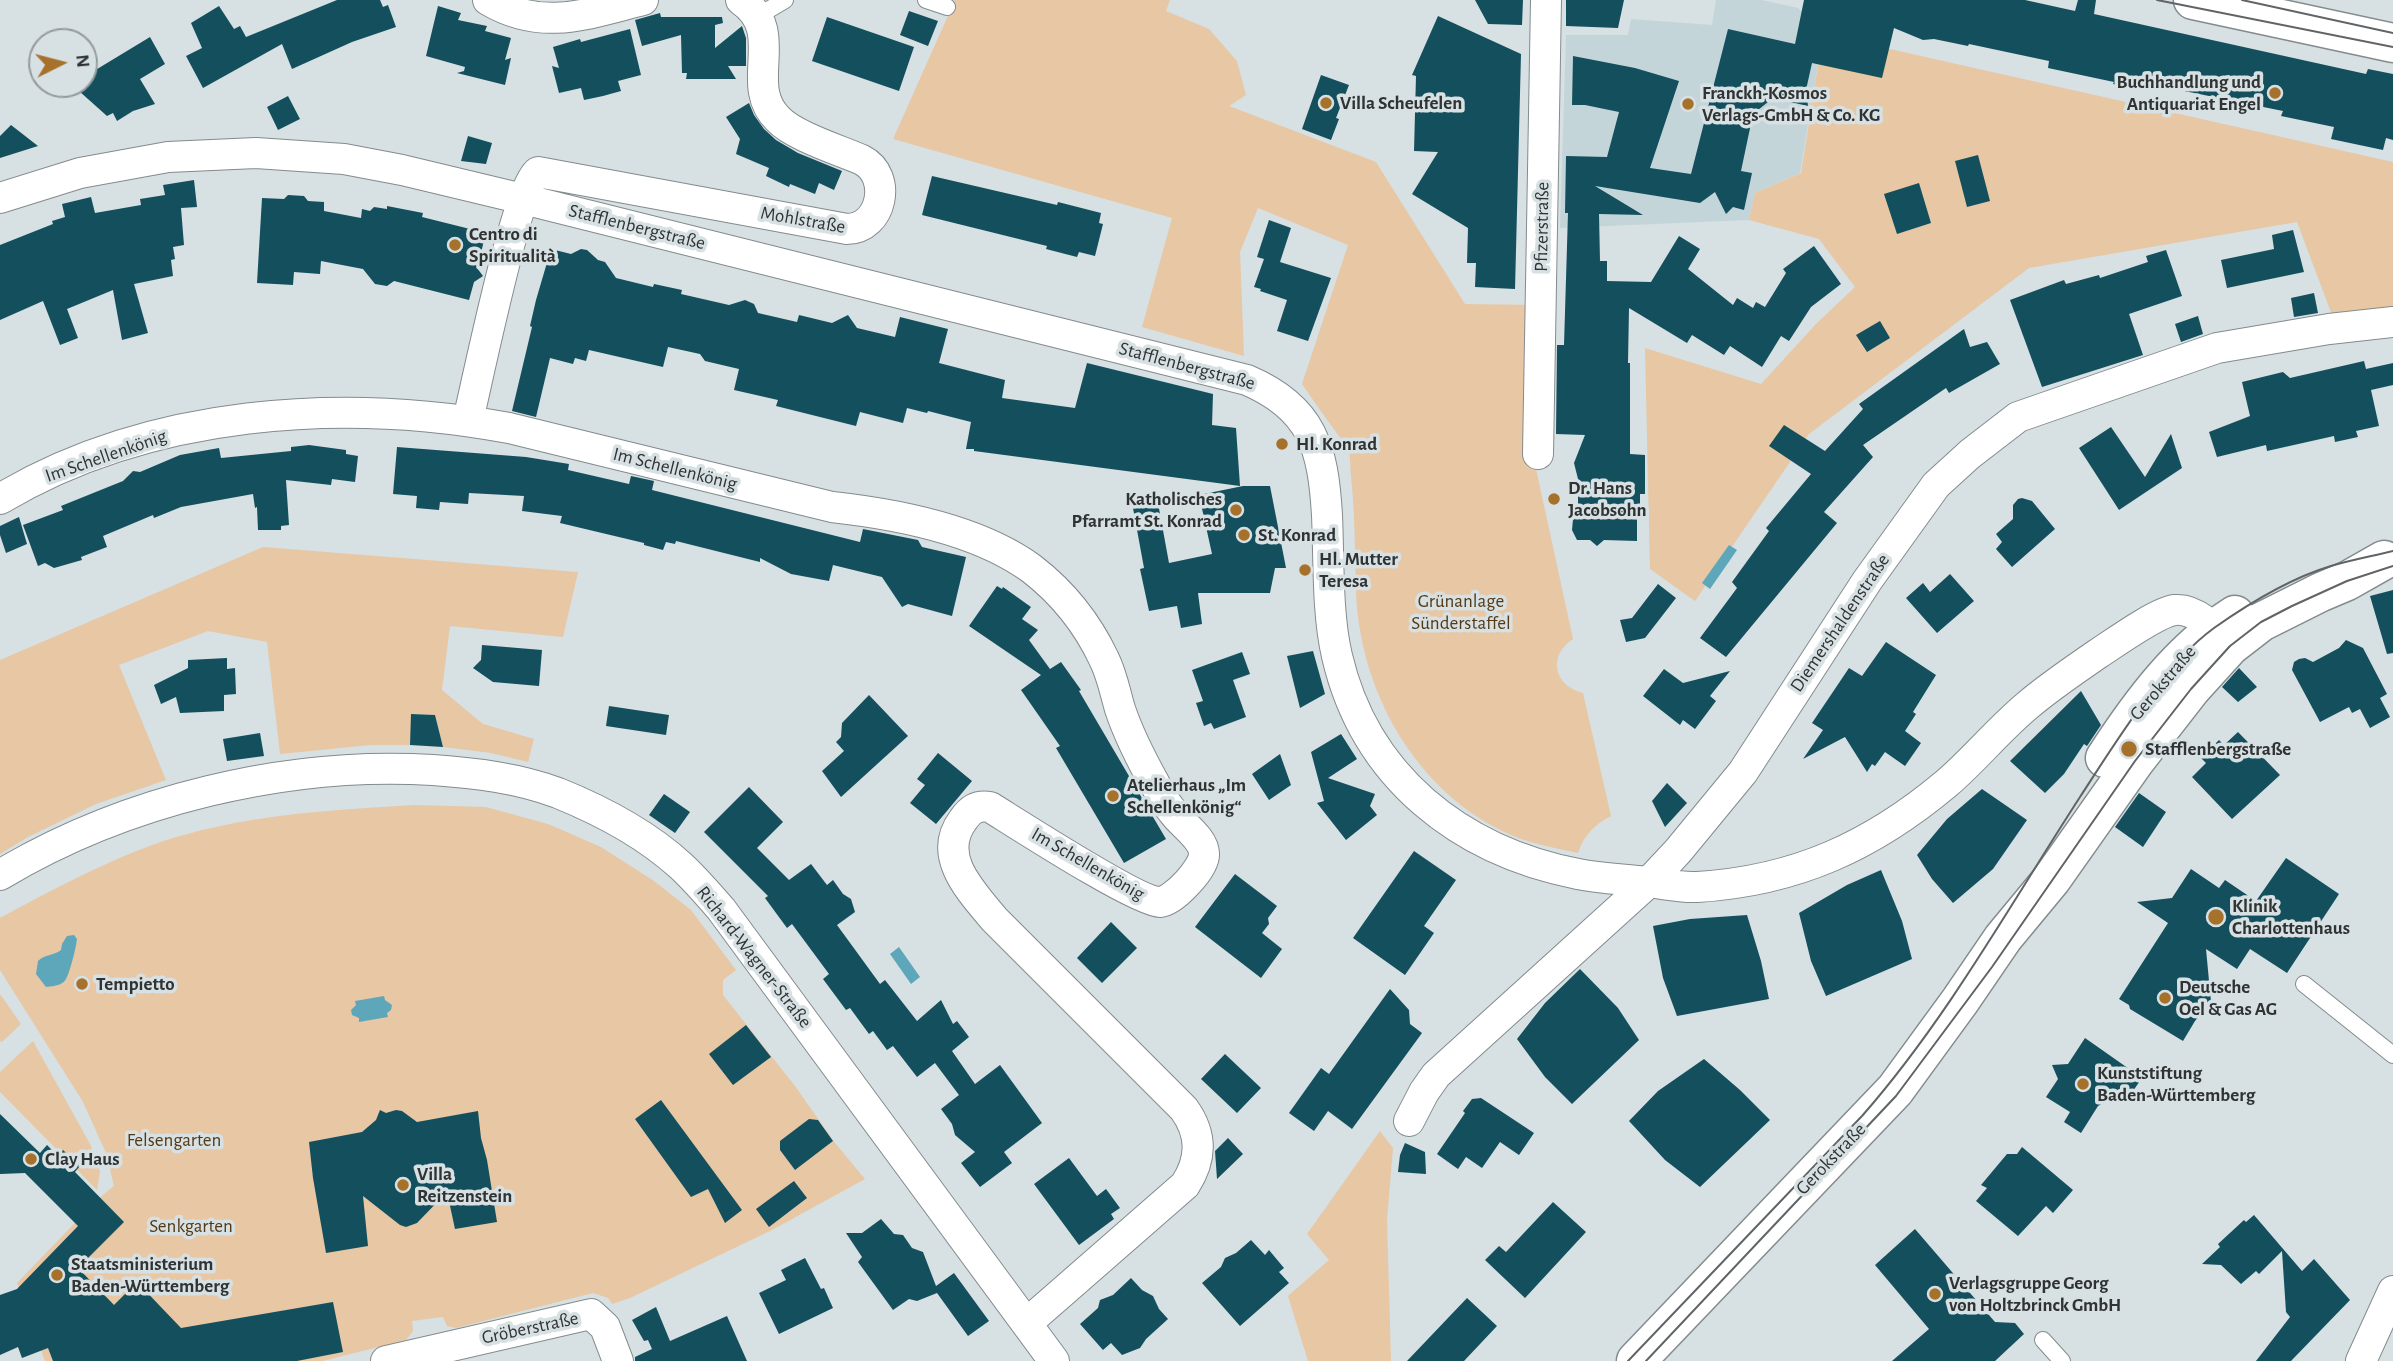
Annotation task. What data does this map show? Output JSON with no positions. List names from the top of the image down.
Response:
{
  "streets": {
    "street": [
      "Mohlstraße",
      "Stafflenbergstraße",
      "Pfizerstraße",
      "Im Schellenkönig",
      "Diemershaldenstraße",
      "Gerokstraße",
      "Richard-Wagner-Straße",
      "Gröberstraße"
    ]
  },
  "crossings": [
    ["Mohlstraße", "Stafflenbergstraße"],
    ["Stafflenbergstraße", "Diemershaldenstraße"],
    ["Stafflenbergstraße", "Gerokstraße"],
    ["Im Schellenkönig", "Richard-Wagner-Straße"]
  ],
  "parks": ["Grünanlage Sünderstaffel", "Felsengarten", "Senkgarten"],
  "places": [
    "Buchhandlung und Antiquariat Engel",
    "Villa Scheufelen",
    "Franckh-Kosmos Verlags-GmbH & Co. KG",
    "Centro di Spiritualità",
    "Hl. Konrad",
    "Dr. Hans Jacobsohn",
    "Katholisches Pfarramt St. Konrad",
    "St. Konrad",
    "Hl. Mutter Teresa",
    "Stafflenbergstraße",
    "Atelierhaus „Im Schellenkönig“",
    "Klinik Charlottenhaus",
    "Tempietto",
    "Deutsche Oel & Gas AG",
    "Kunststiftung Baden-Württemberg",
    "Clay Haus",
    "Villa Reitzenstein",
    "Staatsministerium Baden-Württemberg",
    "Verlagsgruppe Georg von Holtzbrinck GmbH"
  ],
  "north": "right"
}
